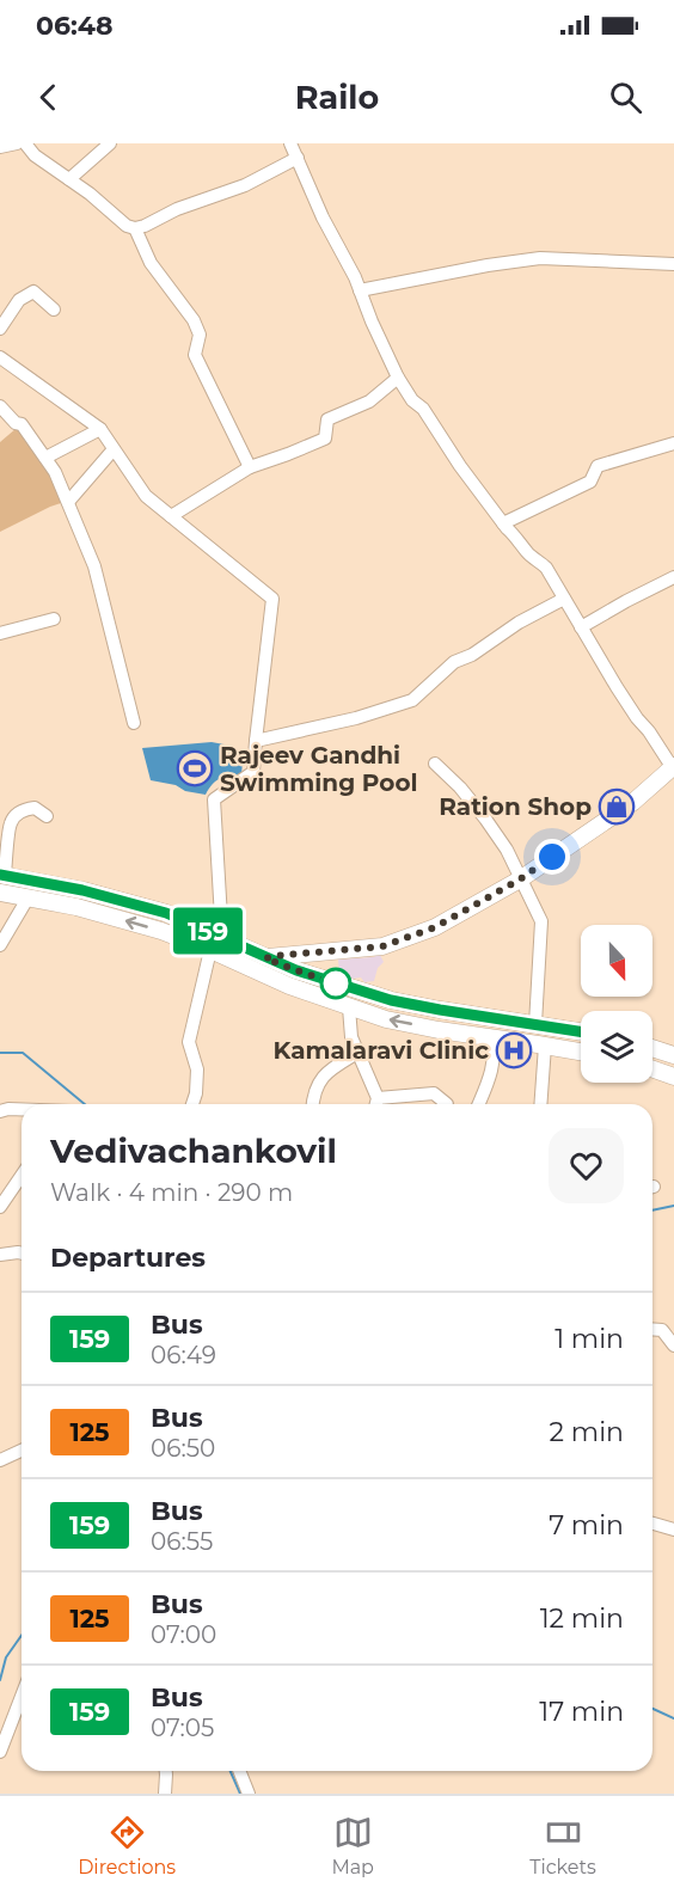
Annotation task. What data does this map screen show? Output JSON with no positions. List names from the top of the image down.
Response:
{
  "places": {
    "sports": ["Rajeev Gandhi Swimming Pool"],
    "shop": ["Ration Shop"],
    "hospital": ["Kamalaravi Clinic"]
  },
  "lines": ["bus line 159"],
  "north": "bottom",
  "page": {
    "status": "06:48",
    "header": "Railo",
    "on_map": "159",
    "heading": [
      ["Vedivachankovil", "Walk · 4 min · 290 m"],
      "Departures"
    ],
    "list": [
      {
        "mark": "159",
        "name": "Bus",
        "note": "06:49",
        "value": "1 min"
      },
      {
        "mark": "125",
        "name": "Bus",
        "note": "06:50",
        "value": "2 min"
      },
      {
        "mark": "159",
        "name": "Bus",
        "note": "06:55",
        "value": "7 min"
      },
      {
        "mark": "125",
        "name": "Bus",
        "note": "07:00",
        "value": "12 min"
      },
      {
        "mark": "159",
        "name": "Bus",
        "note": "07:05",
        "value": "17 min"
      }
    ],
    "tabs": ["Directions", "Map", "Tickets"]
  }
}
